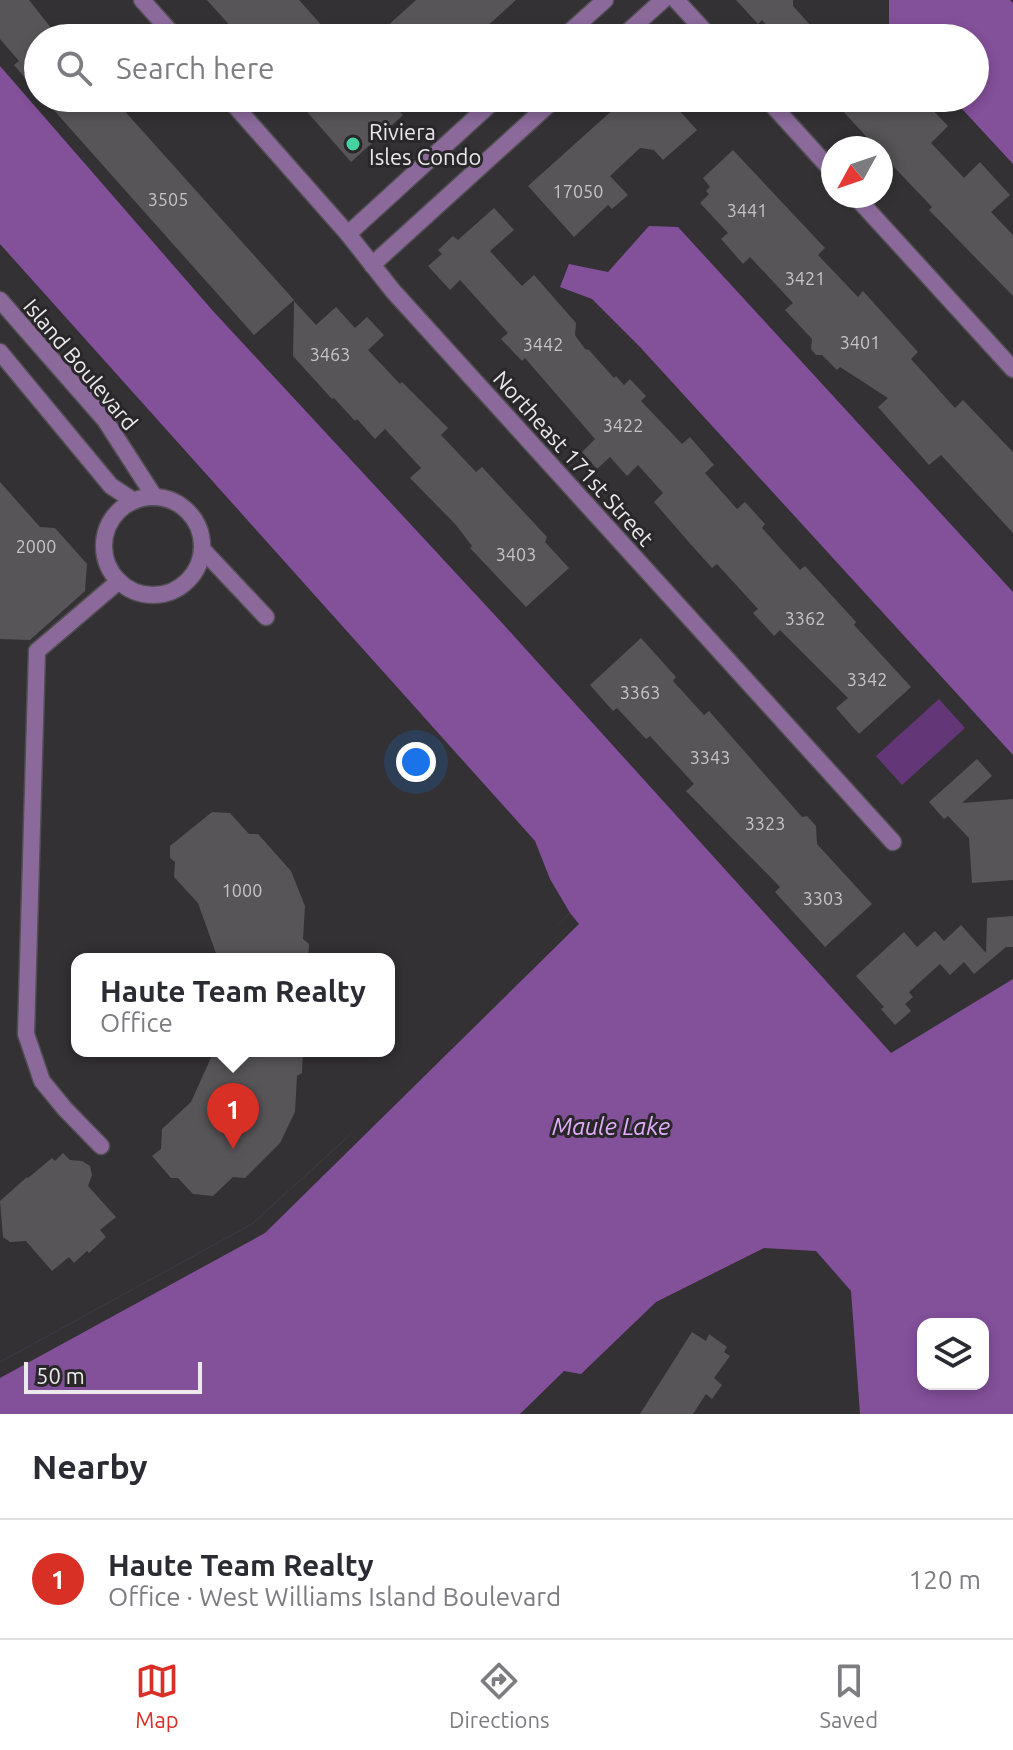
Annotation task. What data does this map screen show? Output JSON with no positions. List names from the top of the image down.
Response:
{
  "streets": {
    "street": ["Island Boulevard", "Northeast 171st Street"]
  },
  "water": ["Maule Lake"],
  "places": ["Riviera Isles Condo"],
  "house_numbers": [
    "17050",
    "3505",
    "3441",
    "3421",
    "3401",
    "3442",
    "3463",
    "3422",
    "2000",
    "3403",
    "3362",
    "3342",
    "3363",
    "3343",
    "3323",
    "1000",
    "3303"
  ],
  "scale_bar": "50 m",
  "north": "bottom left",
  "page": {
    "search": "Search here",
    "popup": ["Haute Team Realty", "Office"],
    "pins": "1",
    "scale": "50 m",
    "heading": "Nearby",
    "list": [
      {
        "mark": "1",
        "name": "Haute Team Realty",
        "note": "Office · West Williams Island Boulevard",
        "value": "120 m"
      }
    ],
    "nav": ["Map", "Directions", "Saved"]
  }
}
